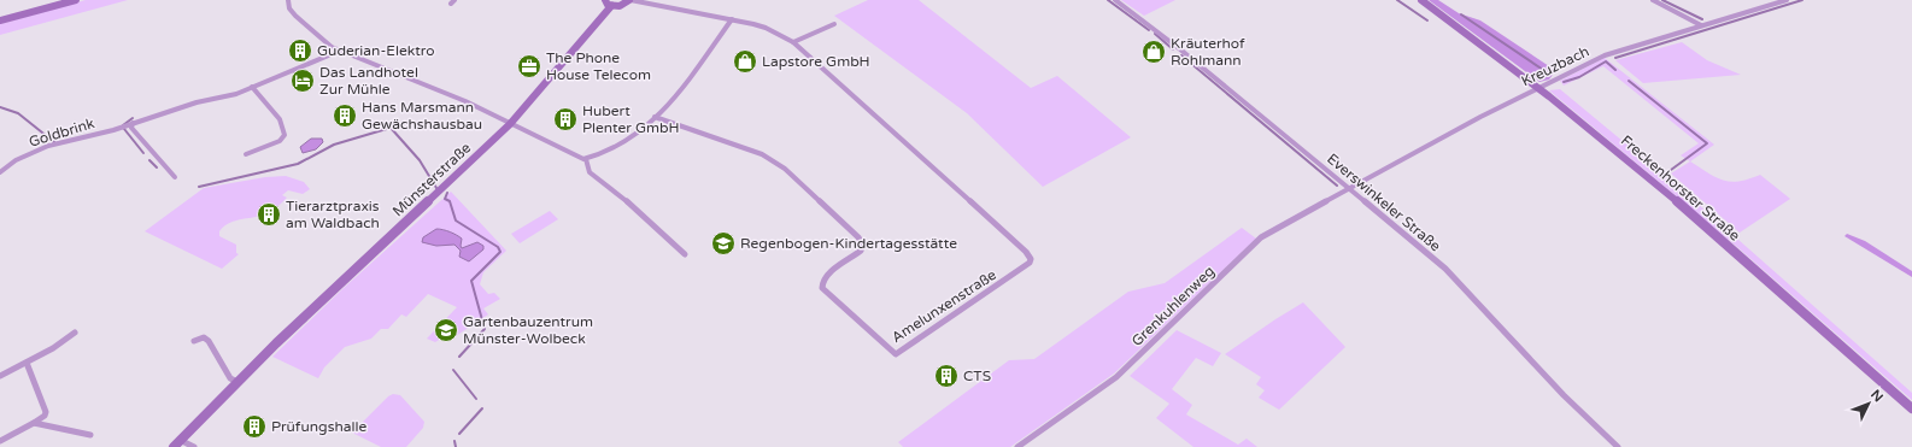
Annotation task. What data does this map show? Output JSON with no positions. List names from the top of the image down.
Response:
{
  "streets": {
    "main road": ["Münsterstraße", "Freckenhorster Straße"],
    "street": [
      "Kreuzbach",
      "Goldbrink",
      "Everswinkeler Straße",
      "Amelunxenstraße",
      "Grenkuhlenweg"
    ]
  },
  "crossings": [
    ["Kreuzbach", "Everswinkeler Straße"],
    ["Kreuzbach", "Grenkuhlenweg"],
    ["Everswinkeler Straße", "Grenkuhlenweg"]
  ],
  "places": {
    "building": [
      "Guderian-Elektro",
      "Hans Marsmann Gewächshausbau",
      "Hubert Plenter GmbH",
      "Tierarztpraxis am Waldbach",
      "CTS",
      "Prüfungshalle"
    ],
    "shop": ["Kräuterhof Rohlmann", "Lapstore GmbH"],
    "office": ["The Phone House Telecom"],
    "hotel": ["Das Landhotel Zur Mühle"],
    "school or university": ["Regenbogen-Kindertagesstätte", "Gartenbauzentrum Münster-Wolbeck"]
  },
  "north": "top right"
}
